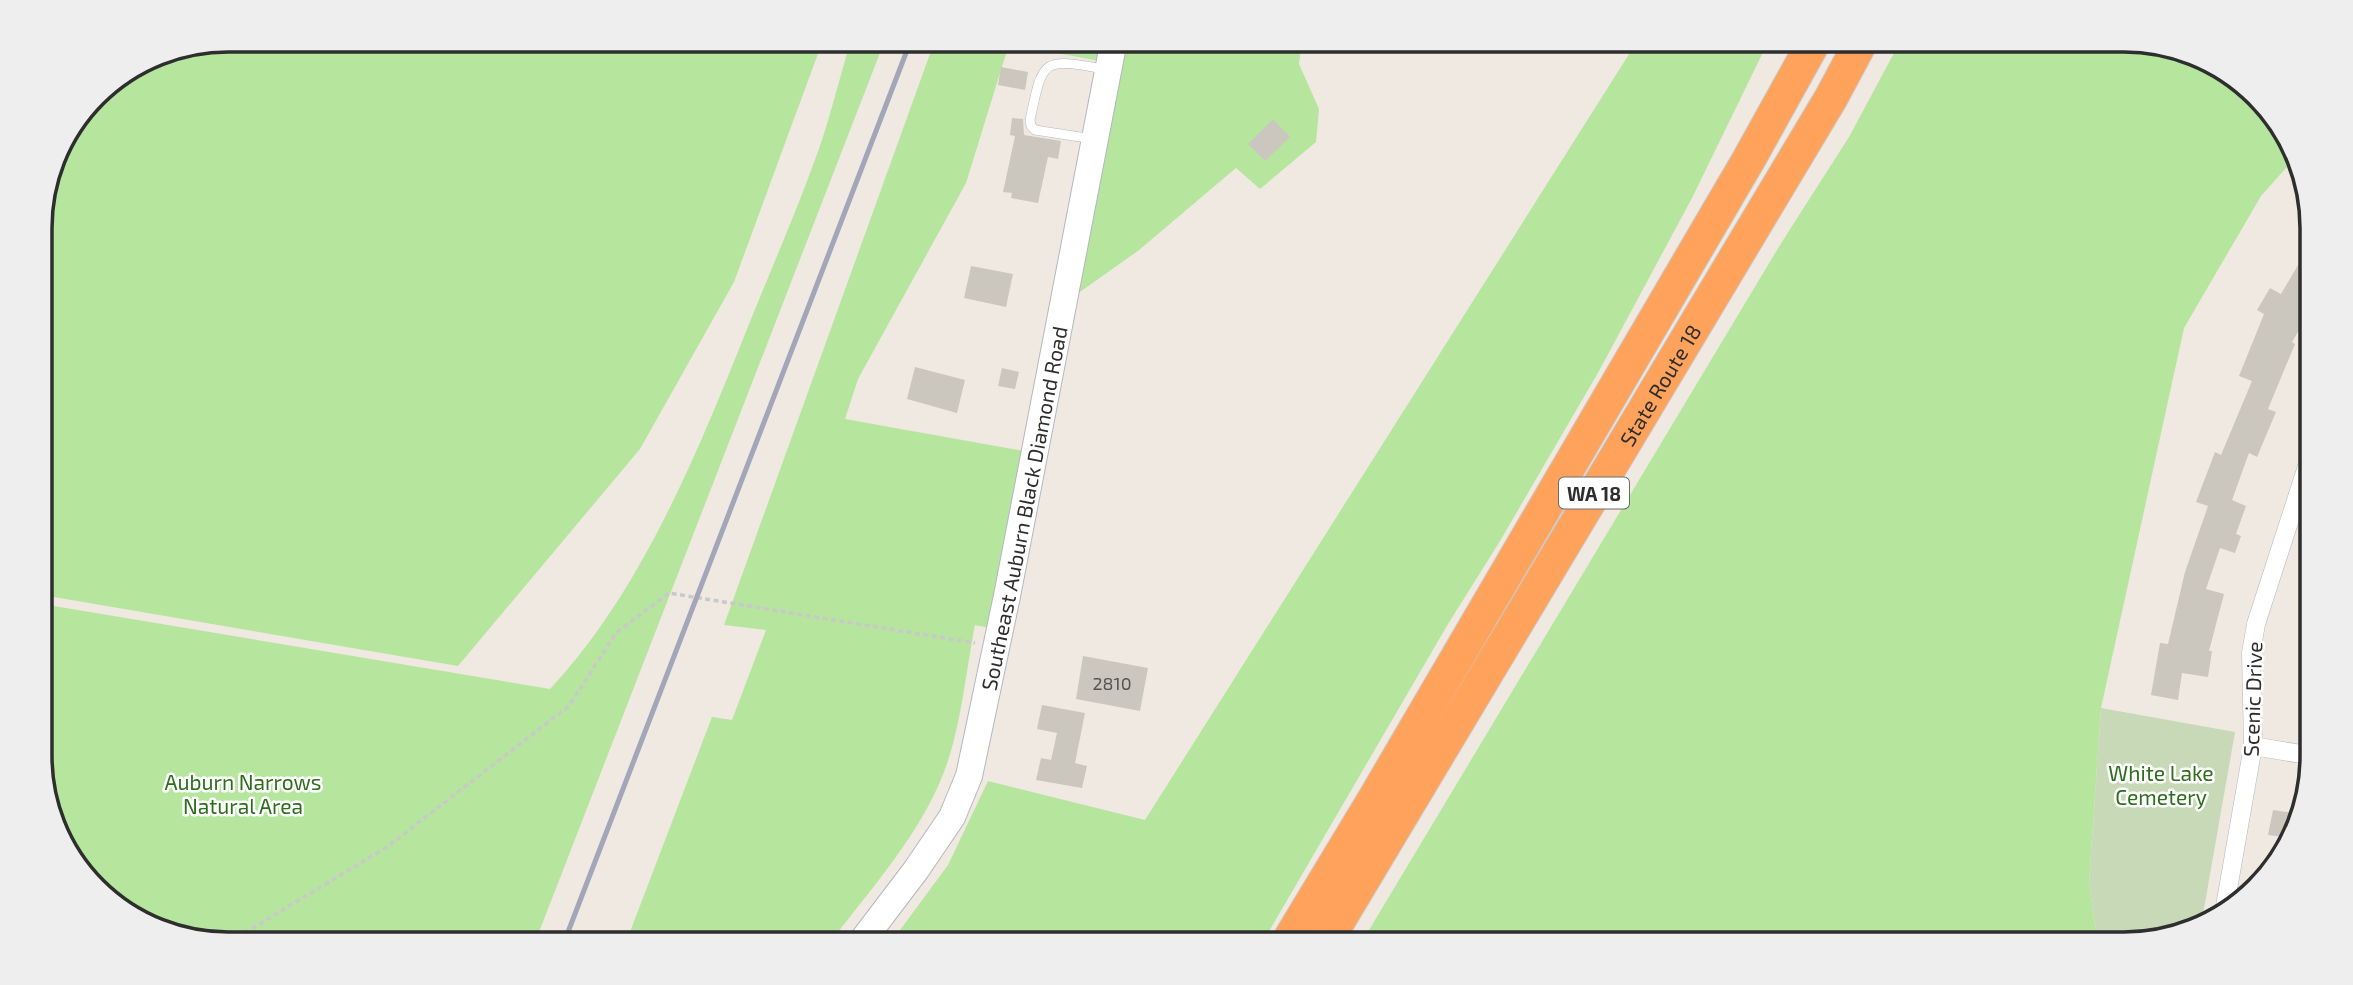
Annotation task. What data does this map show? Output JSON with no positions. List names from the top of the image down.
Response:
{
  "streets": {
    "highway": ["State Route 18", "WA 18"],
    "main road": ["Southeast Auburn Black Diamond Road"],
    "street": ["Scenic Drive"]
  },
  "parks": ["White Lake Cemetery", "Auburn Narrows Natural Area"],
  "house_numbers": ["2810"]
}
